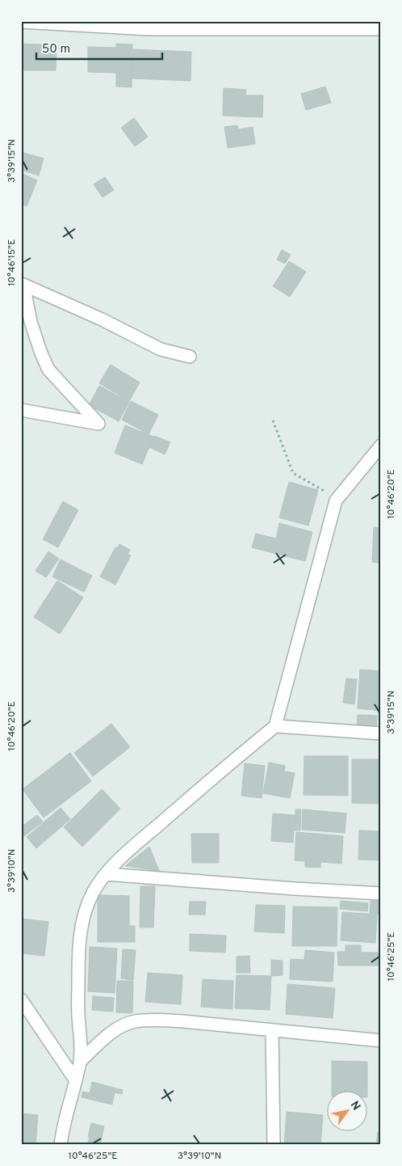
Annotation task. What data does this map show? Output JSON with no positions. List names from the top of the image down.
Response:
{
  "scale_bar": "50 m",
  "north": "top right",
  "coordinates": [
    "3°39'15\"N",
    "10°46'15\"E",
    "10°46'20\"E",
    "3°39'10\"N",
    "10°46'25\"E"
  ]
}
